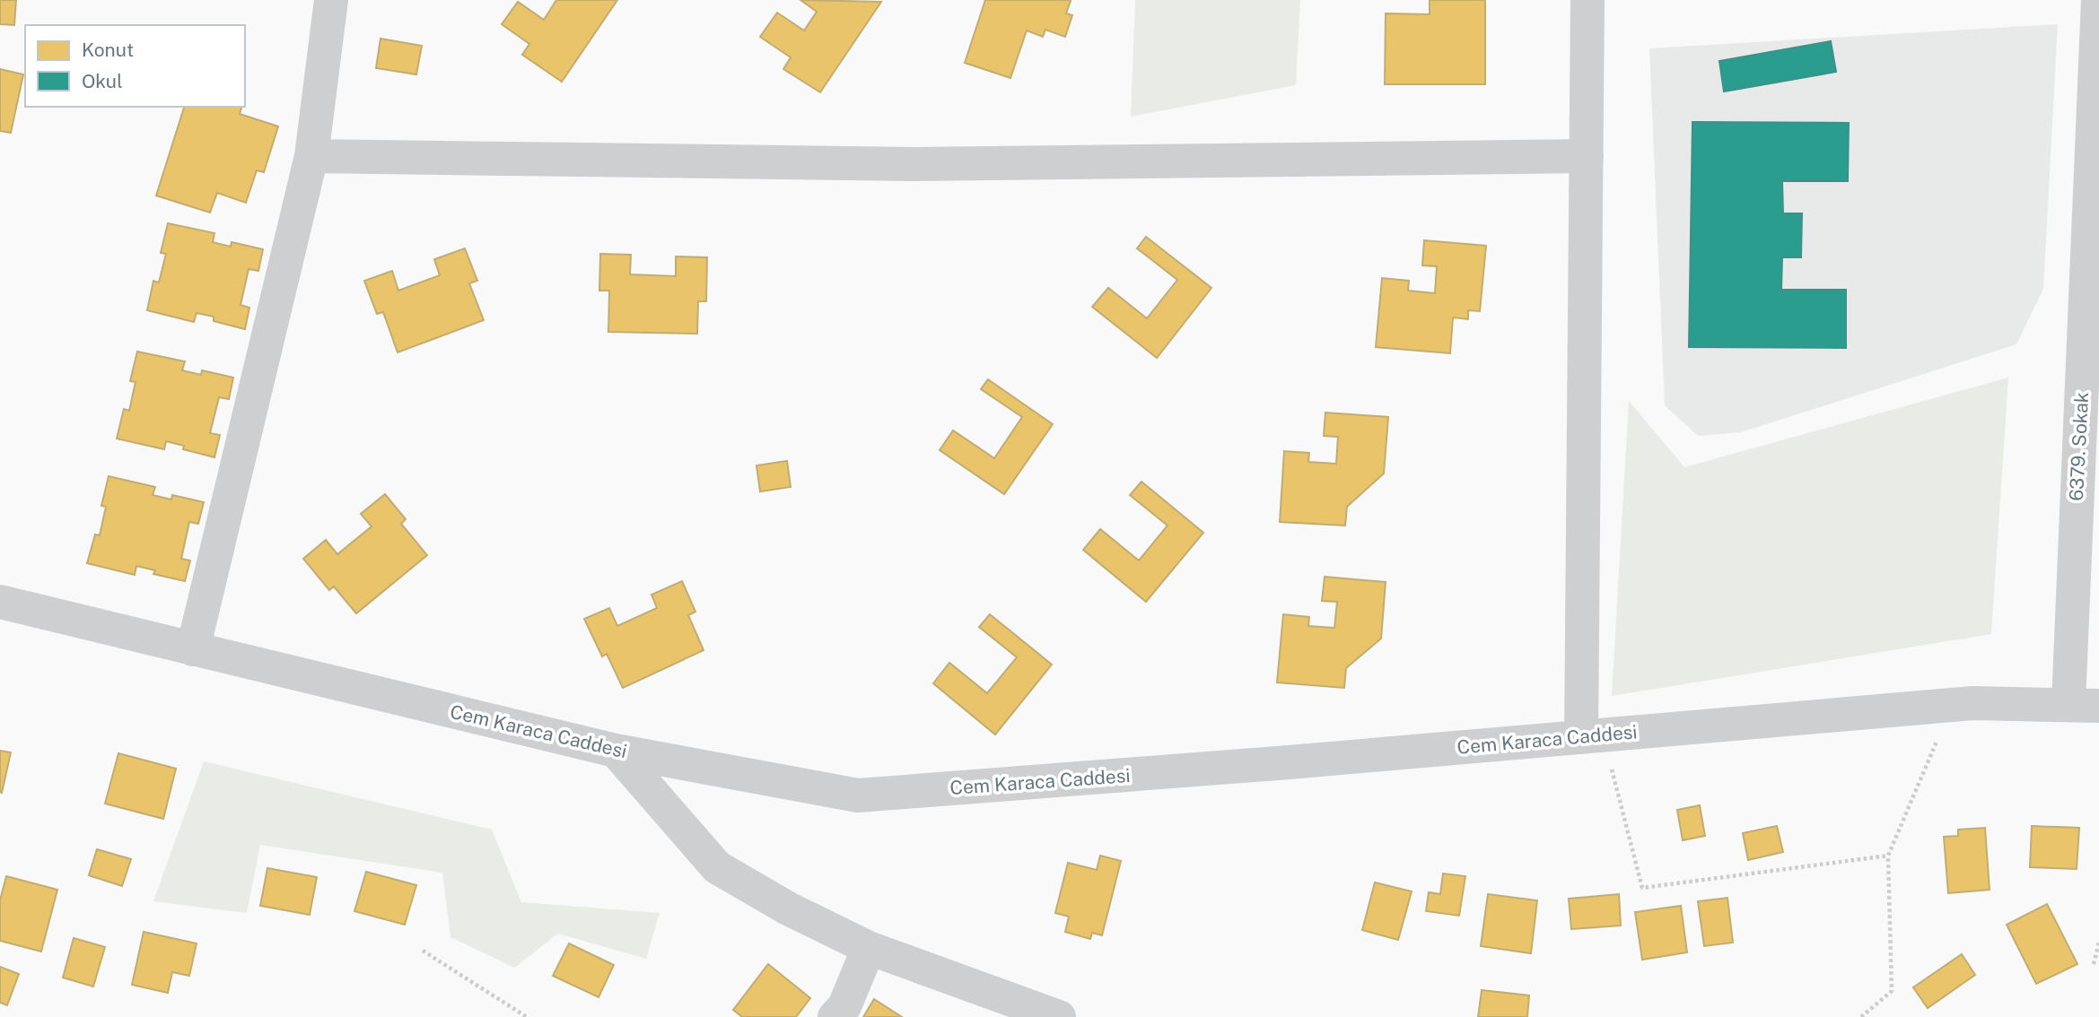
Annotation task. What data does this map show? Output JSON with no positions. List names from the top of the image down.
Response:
{
  "streets": {
    "street": ["6379. Sokak", "Cem Karaca Caddesi"]
  },
  "crossings": [
    ["6379. Sokak", "Cem Karaca Caddesi"]
  ],
  "legend": ["Konut", "Okul"]
}
